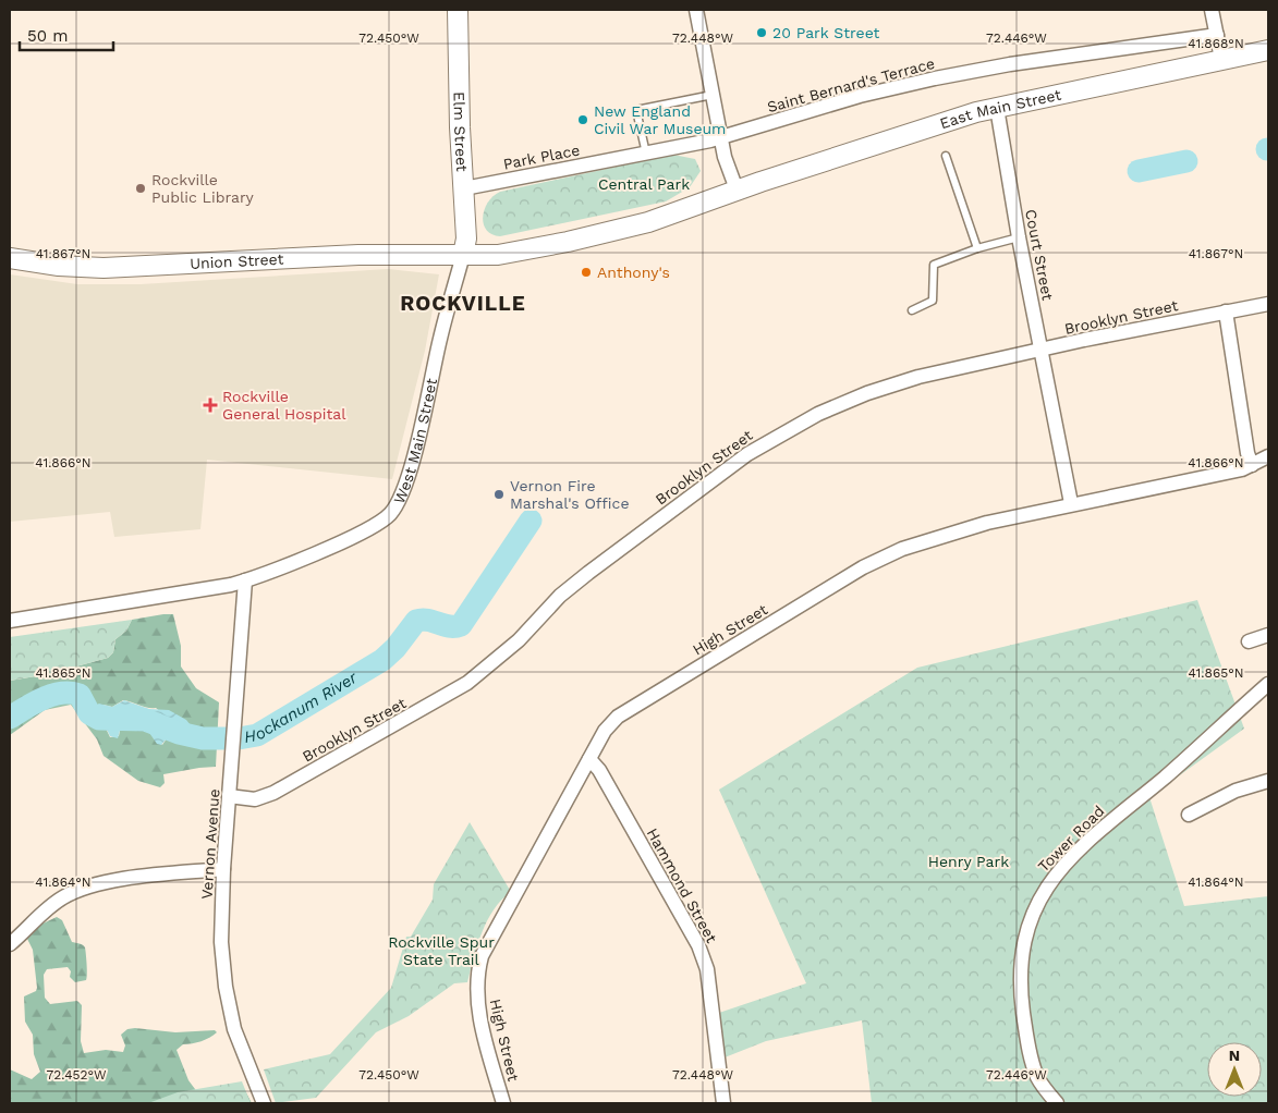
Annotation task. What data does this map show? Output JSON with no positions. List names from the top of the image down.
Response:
{
  "streets": {
    "main road": ["East Main Street", "Elm Street", "Union Street"],
    "street": [
      "Saint Bernard's Terrace",
      "Park Place",
      "Court Street",
      "Brooklyn Street",
      "West Main Street",
      "High Street",
      "Tower Road",
      "Vernon Avenue",
      "Hammond Street"
    ]
  },
  "crossings": [
    ["Saint Bernard's Terrace", "Park Place"],
    ["East Main Street", "Court Street"],
    ["Elm Street", "Park Place"],
    ["Elm Street", "Union Street"],
    ["Elm Street", "West Main Street"],
    ["Court Street", "Brooklyn Street"],
    ["Court Street", "High Street"],
    ["Union Street", "West Main Street"],
    ["Brooklyn Street", "Vernon Avenue"],
    ["West Main Street", "Vernon Avenue"],
    ["High Street", "Hammond Street"]
  ],
  "districts": ["ROCKVILLE"],
  "water": ["Hockanum River"],
  "parks": ["Central Park", "Henry Park", "Rockville Spur State Trail"],
  "places": {
    "other": [
      "20 Park Street",
      "New England Civil War Museum",
      "Rockville Public Library",
      "Anthony's",
      "Vernon Fire Marshal's Office"
    ],
    "health": ["Rockville General Hospital"]
  },
  "scale_bar": "50 m",
  "north": "top",
  "coordinates": [
    "72.450°W",
    "72.448°W",
    "72.446°W",
    "41.868°N",
    "41.867°N",
    "41.866°N",
    "41.865°N",
    "41.864°N",
    "72.452°W"
  ]
}
